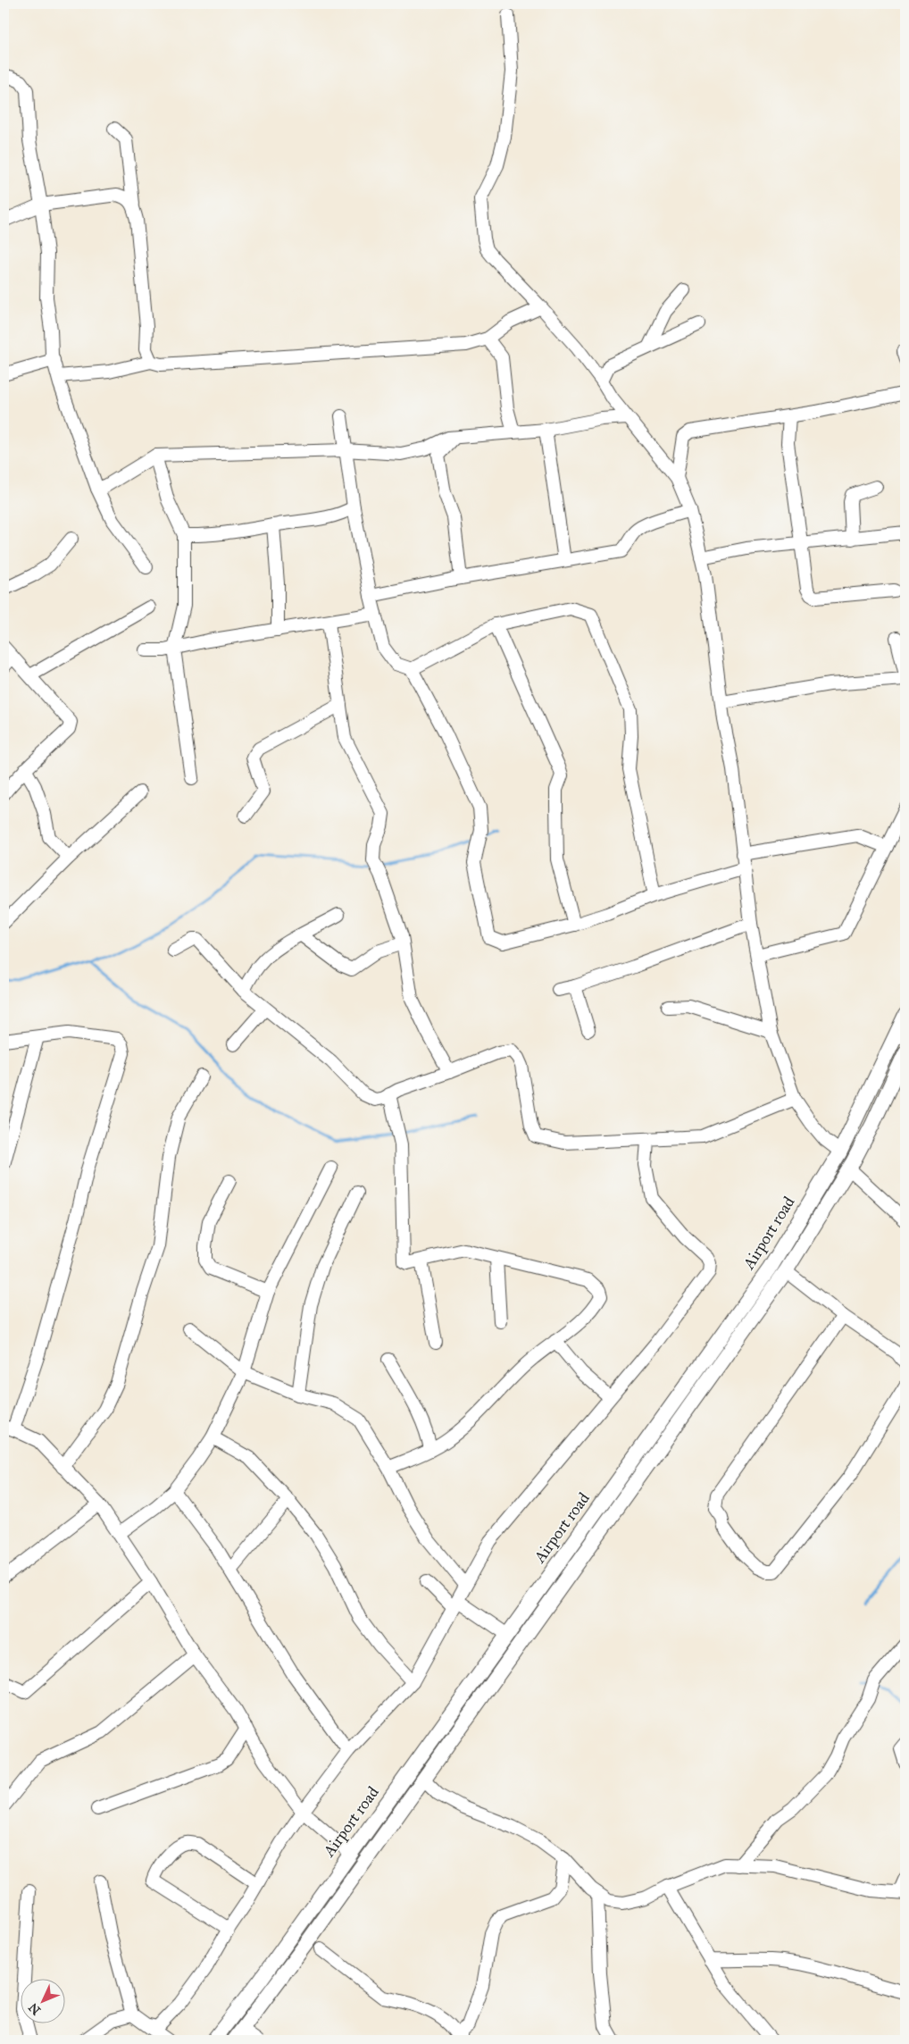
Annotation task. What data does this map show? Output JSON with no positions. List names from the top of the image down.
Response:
{
  "streets": {
    "main road": ["Airport road"]
  },
  "north": "bottom left"
}
